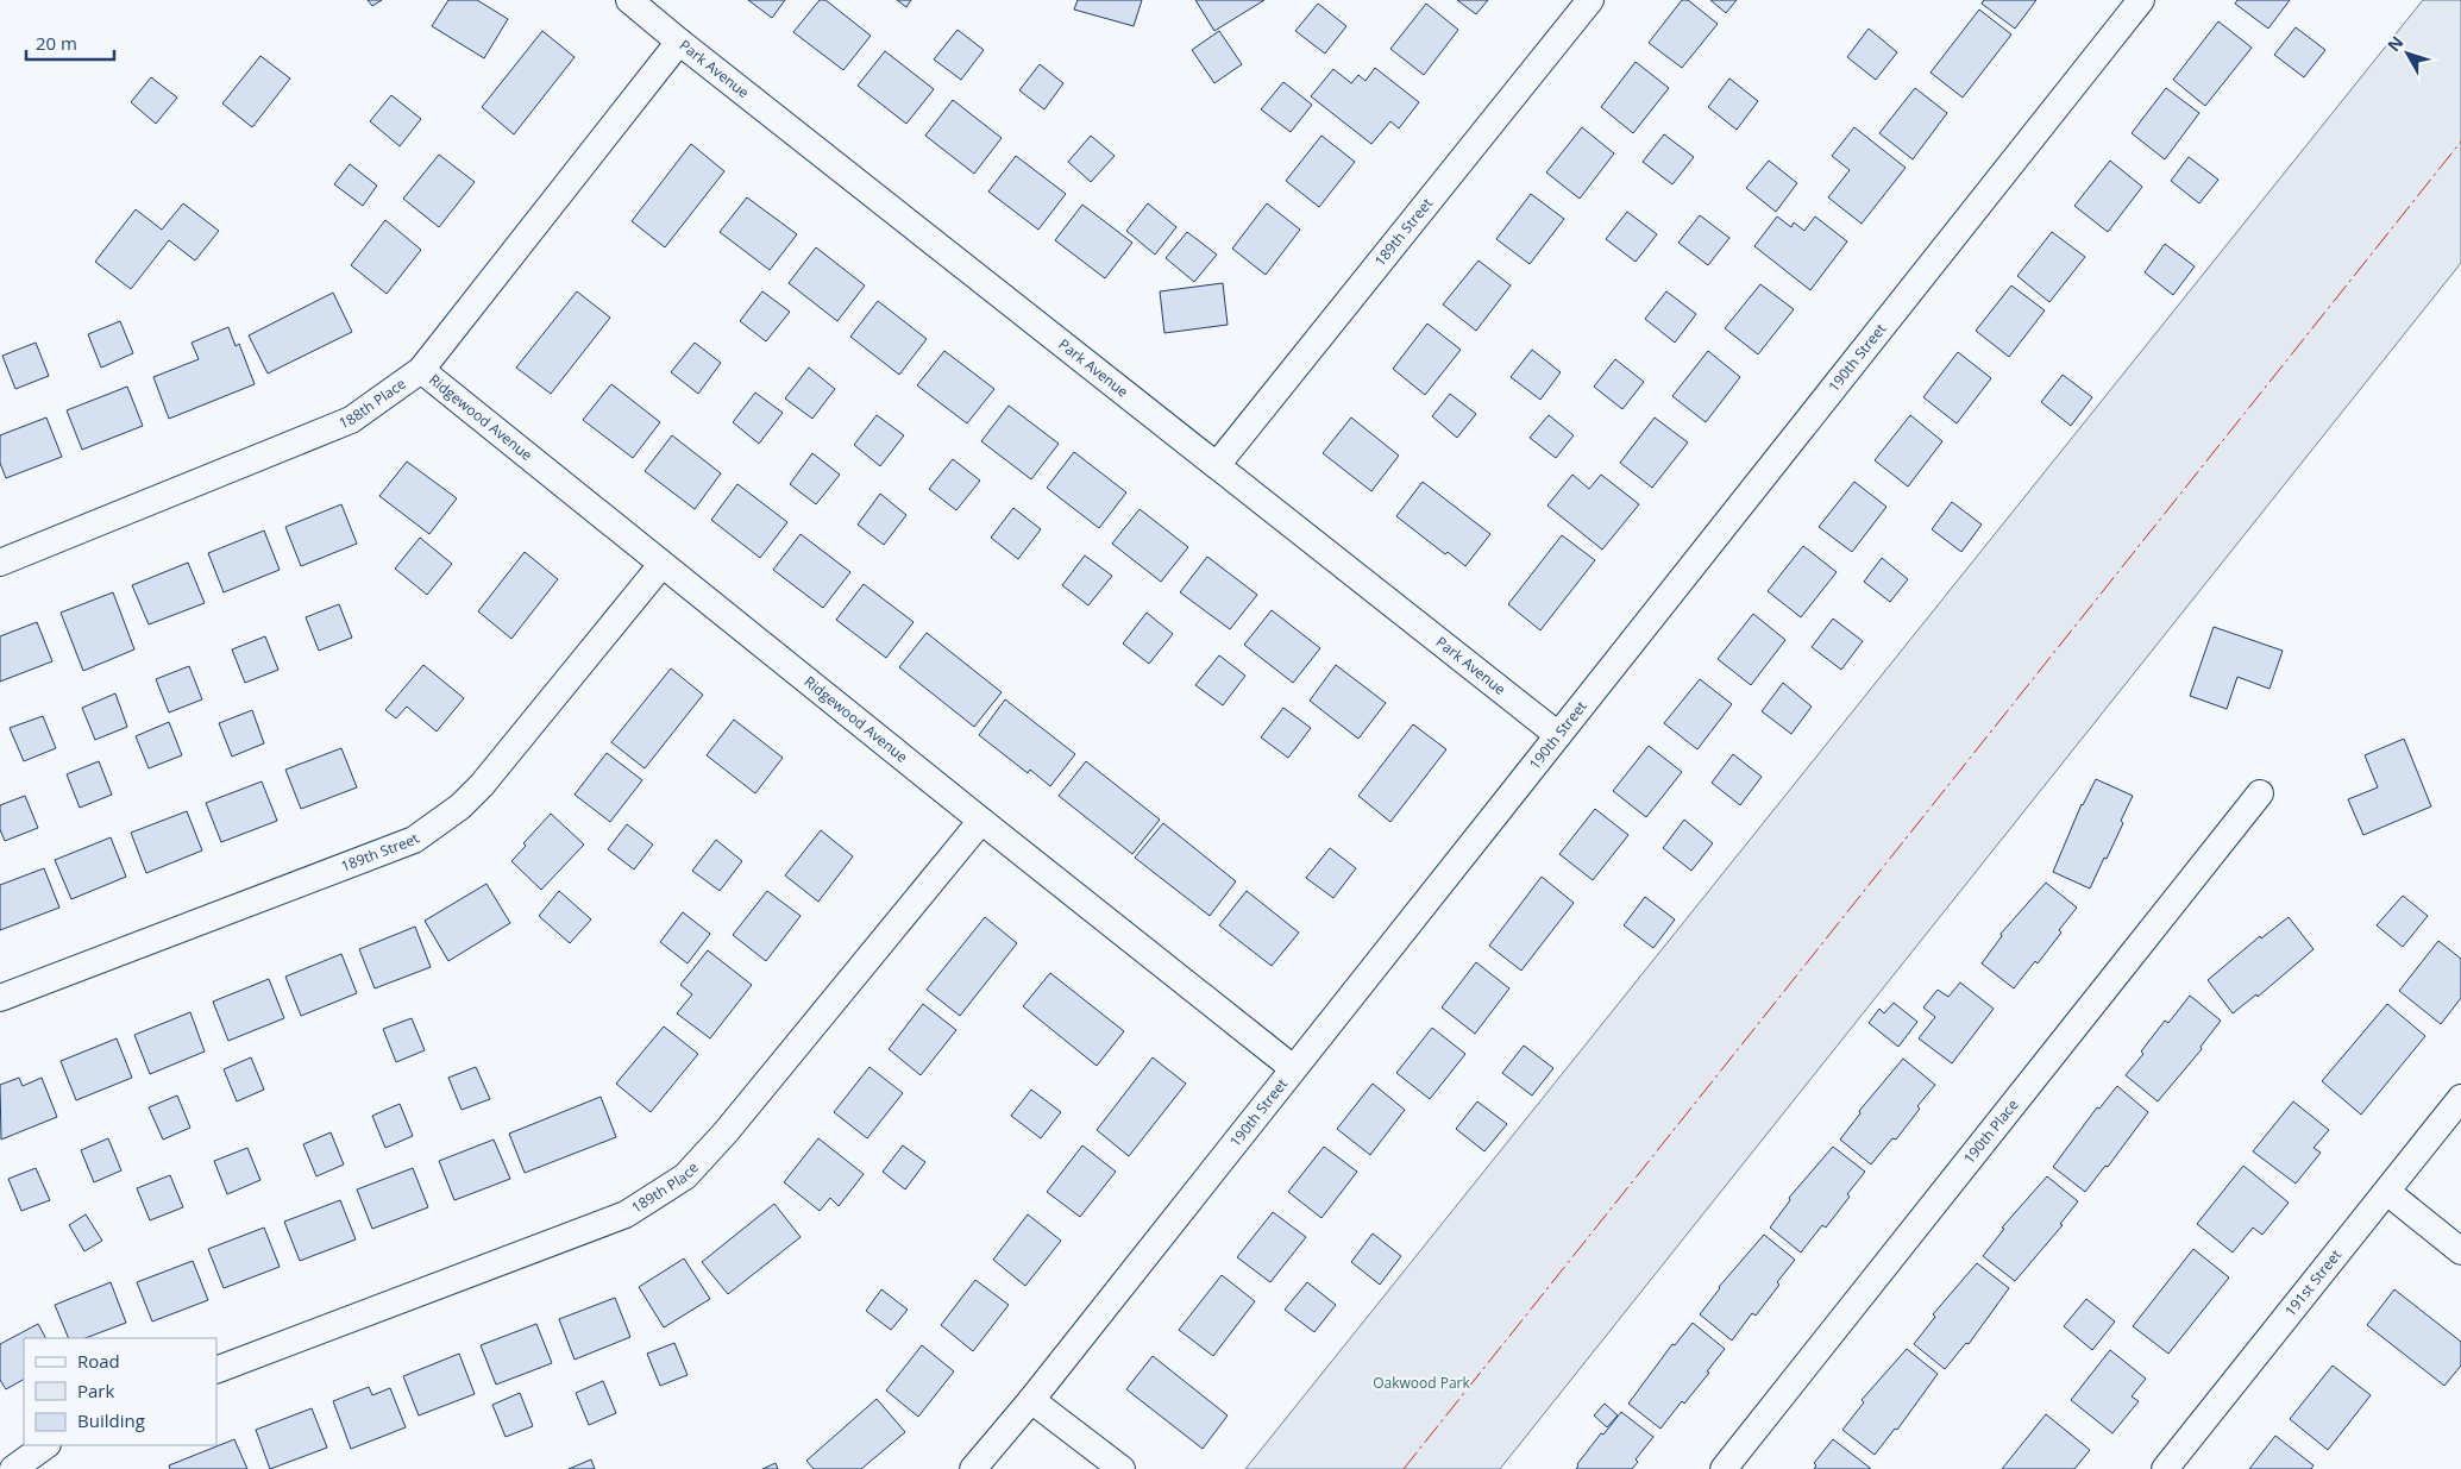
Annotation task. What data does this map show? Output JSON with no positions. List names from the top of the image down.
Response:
{
  "streets": {
    "street": [
      "Park Avenue",
      "189th Street",
      "190th Street",
      "188th Place",
      "Ridgewood Avenue",
      "190th Place",
      "189th Place",
      "191st Street"
    ]
  },
  "crossings": [
    ["Park Avenue", "189th Street"],
    ["Park Avenue", "190th Street"],
    ["Park Avenue", "188th Place"],
    ["189th Street", "Ridgewood Avenue"],
    ["190th Street", "Ridgewood Avenue"],
    ["188th Place", "Ridgewood Avenue"],
    ["Ridgewood Avenue", "189th Place"]
  ],
  "parks": ["Oakwood Park"],
  "legend": ["Road", "Park", "Building"],
  "scale_bar": "20 m",
  "north": "top left"
}
